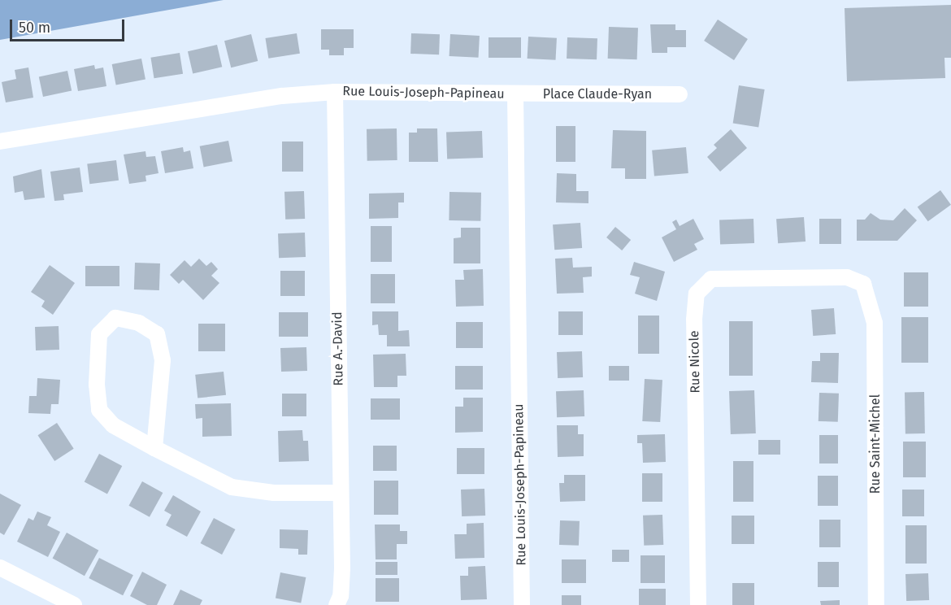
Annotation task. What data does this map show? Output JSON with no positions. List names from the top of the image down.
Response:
{
  "streets": {
    "street": [
      "Rue Louis-Joseph-Papineau",
      "Place Claude-Ryan",
      "Rue A.-David",
      "Rue Nicole",
      "Rue Saint-Michel"
    ]
  },
  "crossings": [
    ["Rue Louis-Joseph-Papineau", "Place Claude-Ryan"],
    ["Rue Louis-Joseph-Papineau", "Rue A.-David"],
    ["Rue Nicole", "Rue Saint-Michel"]
  ],
  "scale_bar": "50 m"
}
